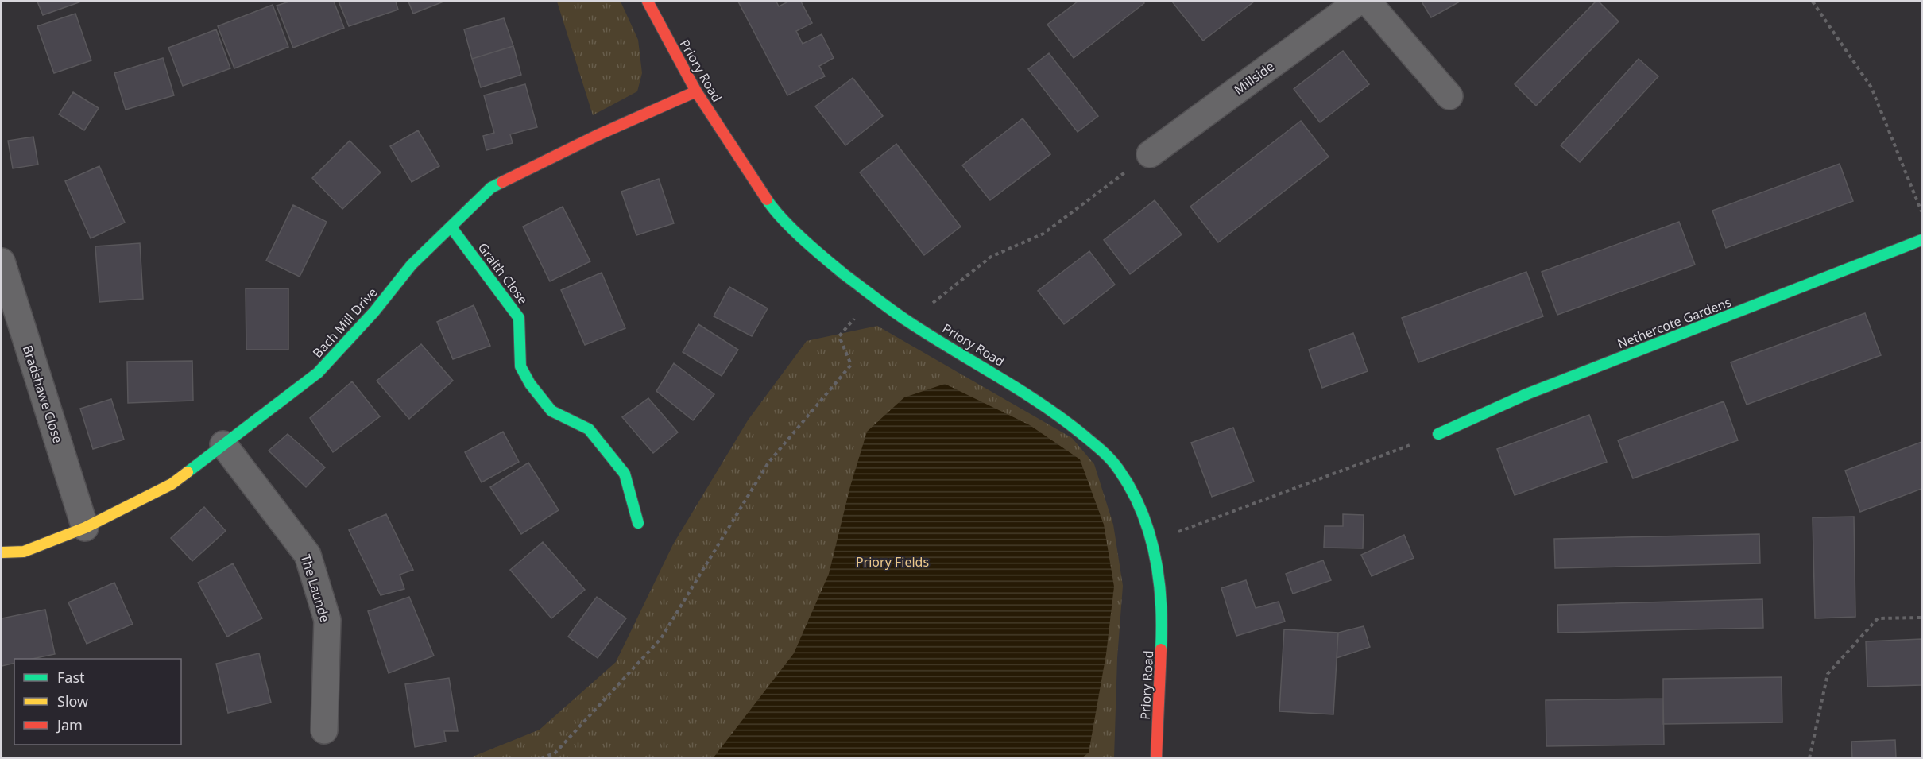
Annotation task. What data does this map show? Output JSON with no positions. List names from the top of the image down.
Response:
{
  "streets": {
    "street": [
      "Priory Road",
      "Millside",
      "Graith Close",
      "Bach Mill Drive",
      "Nethercote Gardens",
      "Bradshawe Close",
      "The Launde"
    ]
  },
  "crossings": [
    ["Priory Road", "Bach Mill Drive"],
    ["Graith Close", "Bach Mill Drive"],
    ["Bach Mill Drive", "Bradshawe Close"],
    ["Bach Mill Drive", "The Launde"]
  ],
  "parks": ["Priory Fields"],
  "legend": ["Fast", "Slow", "Jam"]
}
